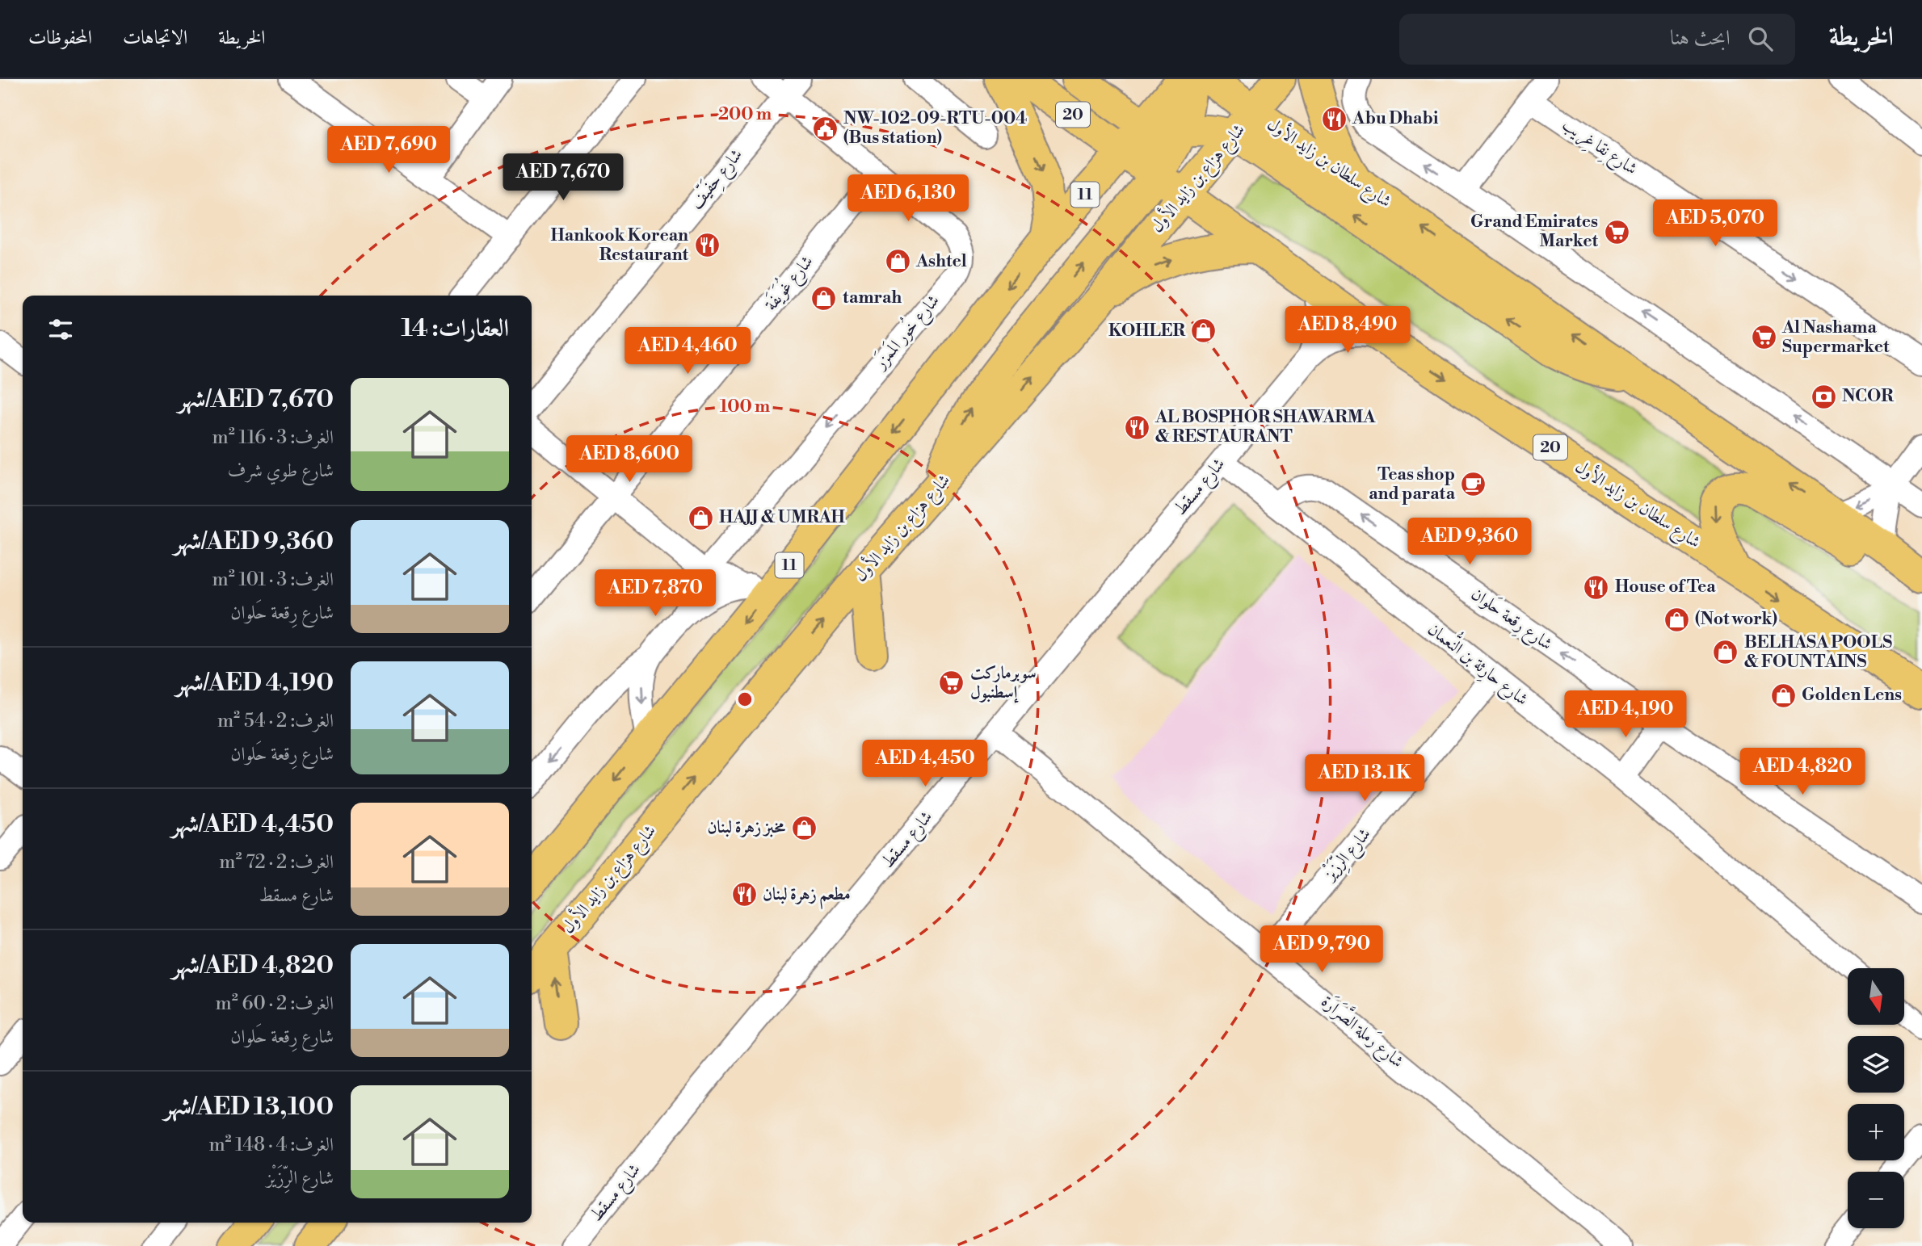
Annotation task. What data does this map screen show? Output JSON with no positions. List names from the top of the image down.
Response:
{
  "streets": {
    "main road": [
      "20",
      "شارع سلطان بن زايد الأول",
      "شارع هزاع بن زايد الأول",
      "11"
    ],
    "street": [
      "شارع نِقا غِريب",
      "شارع حِفَيّف",
      "شارع غُوَيفَة",
      "شارع خُور المَمزَر",
      "شارع مسقط",
      "شارع رِقعة حَلوان",
      "شارع حارِثة بن النُّعمان",
      "شارع الرِّزَيْز",
      "شارع رَملة الصَّرَارَة"
    ]
  },
  "crossings": [
    ["شارع سلطان بن زايد الأول", "شارع هزاع بن زايد الأول"],
    ["شارع سلطان بن زايد الأول", "11"],
    ["شارع سلطان بن زايد الأول", "شارع مسقط"],
    ["شارع حِفَيّف", "شارع خُور المَمزَر"],
    ["شارع غُوَيفَة", "شارع خُور المَمزَر"],
    ["شارع مسقط", "شارع حارِثة بن النُّعمان"],
    ["شارع مسقط", "شارع رَملة الصَّرَارَة"],
    ["شارع رِقعة حَلوان", "شارع حارِثة بن النُّعمان"],
    ["شارع حارِثة بن النُّعمان", "شارع الرِّزَيْز"],
    ["شارع الرِّزَيْز", "شارع رَملة الصَّرَارَة"]
  ],
  "one_way": ["شارع خُور المَمزَر", "شارع رِقعة حَلوان"],
  "places": {
    "restaurant": [
      "Abu Dhabi",
      "Hankook Korean Restaurant",
      "AL BOSPHOR SHAWARMA & RESTAURANT",
      "House of Tea",
      "مطعم زهرة لبنان"
    ],
    "public building": ["NW-102-09-RTU-004 (Bus station)"],
    "supermarket": ["Grand Emirates Market", "Al Nashama Supermarket", "سوبرماركت إسطنبول"],
    "shop": [
      "Ashtel",
      "tamrah",
      "KOHLER",
      "HAJJ & UMRAH",
      "(Not work)",
      "BELHASA POOLS & FOUNTAINS",
      "Golden Lens",
      "مخبز زهرة لبنان"
    ],
    "bank": ["NCOR"],
    "cafe": ["Teas shop and parata"]
  },
  "north": "bottom",
  "page": {
    "header": "الخريطة",
    "search": "ابحث هنا",
    "nav": ["الخريطة", "الاتجاهات", "المحفوظات"],
    "price": [
      "AED 7,690",
      "AED 7,670",
      "AED 6,130",
      "AED 5,070",
      "AED 8,490",
      "AED 4,460",
      "AED 8,600",
      "AED 9,360",
      "AED 7,870",
      "AED 4,190",
      "AED 4,450",
      "AED 4,820",
      "AED 13.1K",
      "AED 9,790"
    ],
    "heading": "العقارات: 14",
    "list": [
      {
        "name": "AED 7,670/شهر",
        "note": "الغرف: 3 · 116 m² · شارع طوي شرف"
      },
      {
        "name": "AED 9,360/شهر",
        "note": "الغرف: 3 · 101 m² · شارع رِقعة حَلوان"
      },
      {
        "name": "AED 4,190/شهر",
        "note": "الغرف: 2 · 54 m² · شارع رِقعة حَلوان"
      },
      {
        "name": "AED 4,450/شهر",
        "note": "الغرف: 2 · 72 m² · شارع مسقط"
      },
      {
        "name": "AED 4,820/شهر",
        "note": "الغرف: 2 · 60 m² · شارع رِقعة حَلوان"
      },
      {
        "name": "AED 13,100/شهر",
        "note": "الغرف: 4 · 148 m² · شارع الرِّزَيْز"
      }
    ],
    "map_buttons": ["+", "−"]
  },
  "rings": ["200 m", "100 m"]
}
